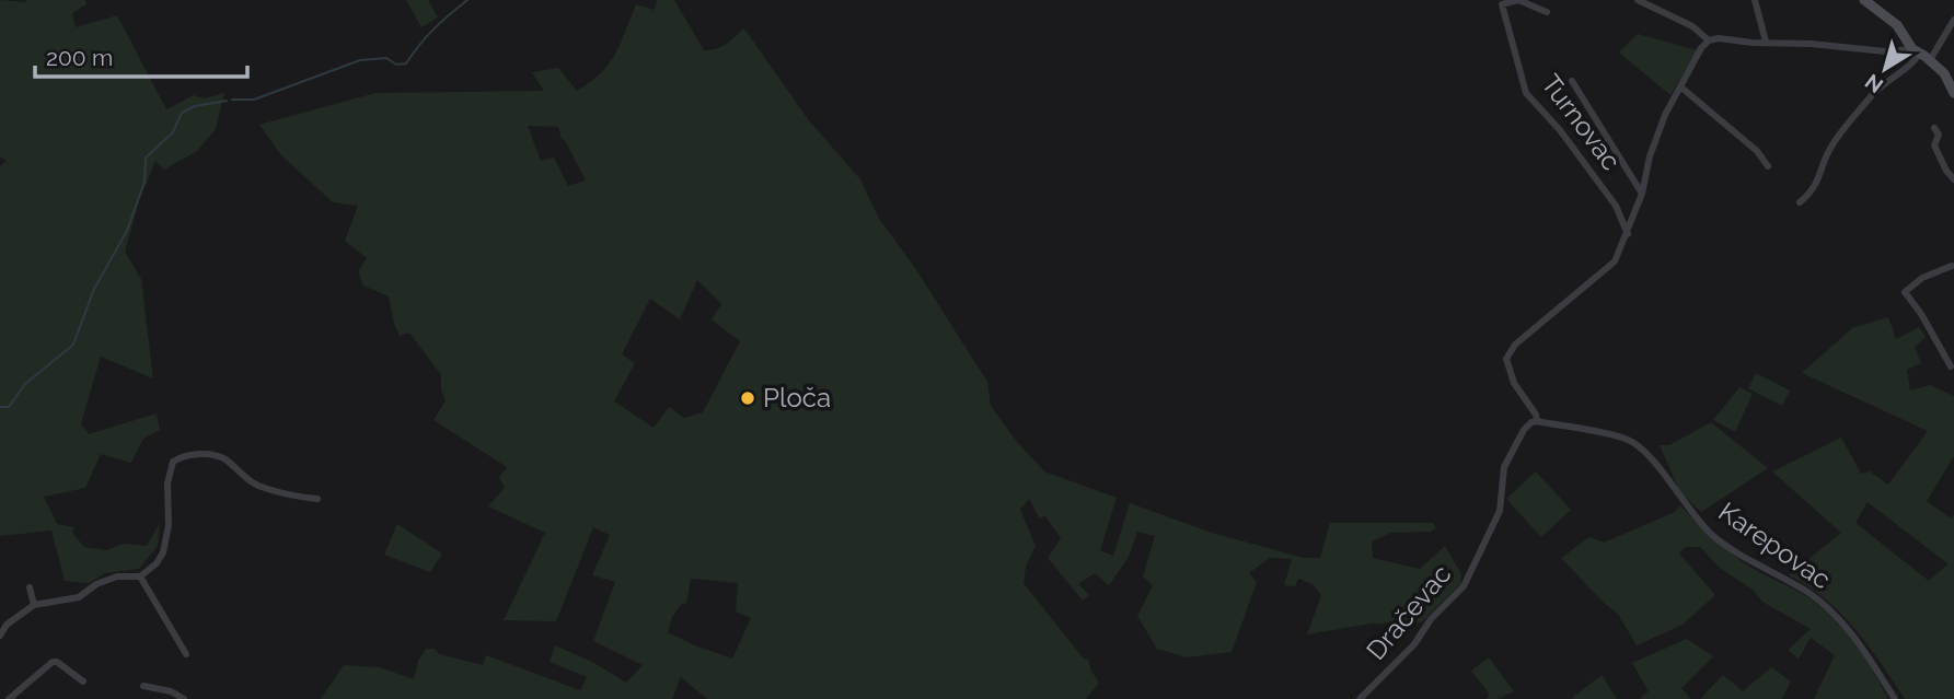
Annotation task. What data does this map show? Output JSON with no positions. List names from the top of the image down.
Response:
{
  "streets": {
    "street": ["Turnovac", "Karepovac", "Dračevac"]
  },
  "crossings": [
    ["Karepovac", "Dračevac"]
  ],
  "places": ["Ploča"],
  "scale_bar": "200 m",
  "north": "bottom left"
}
